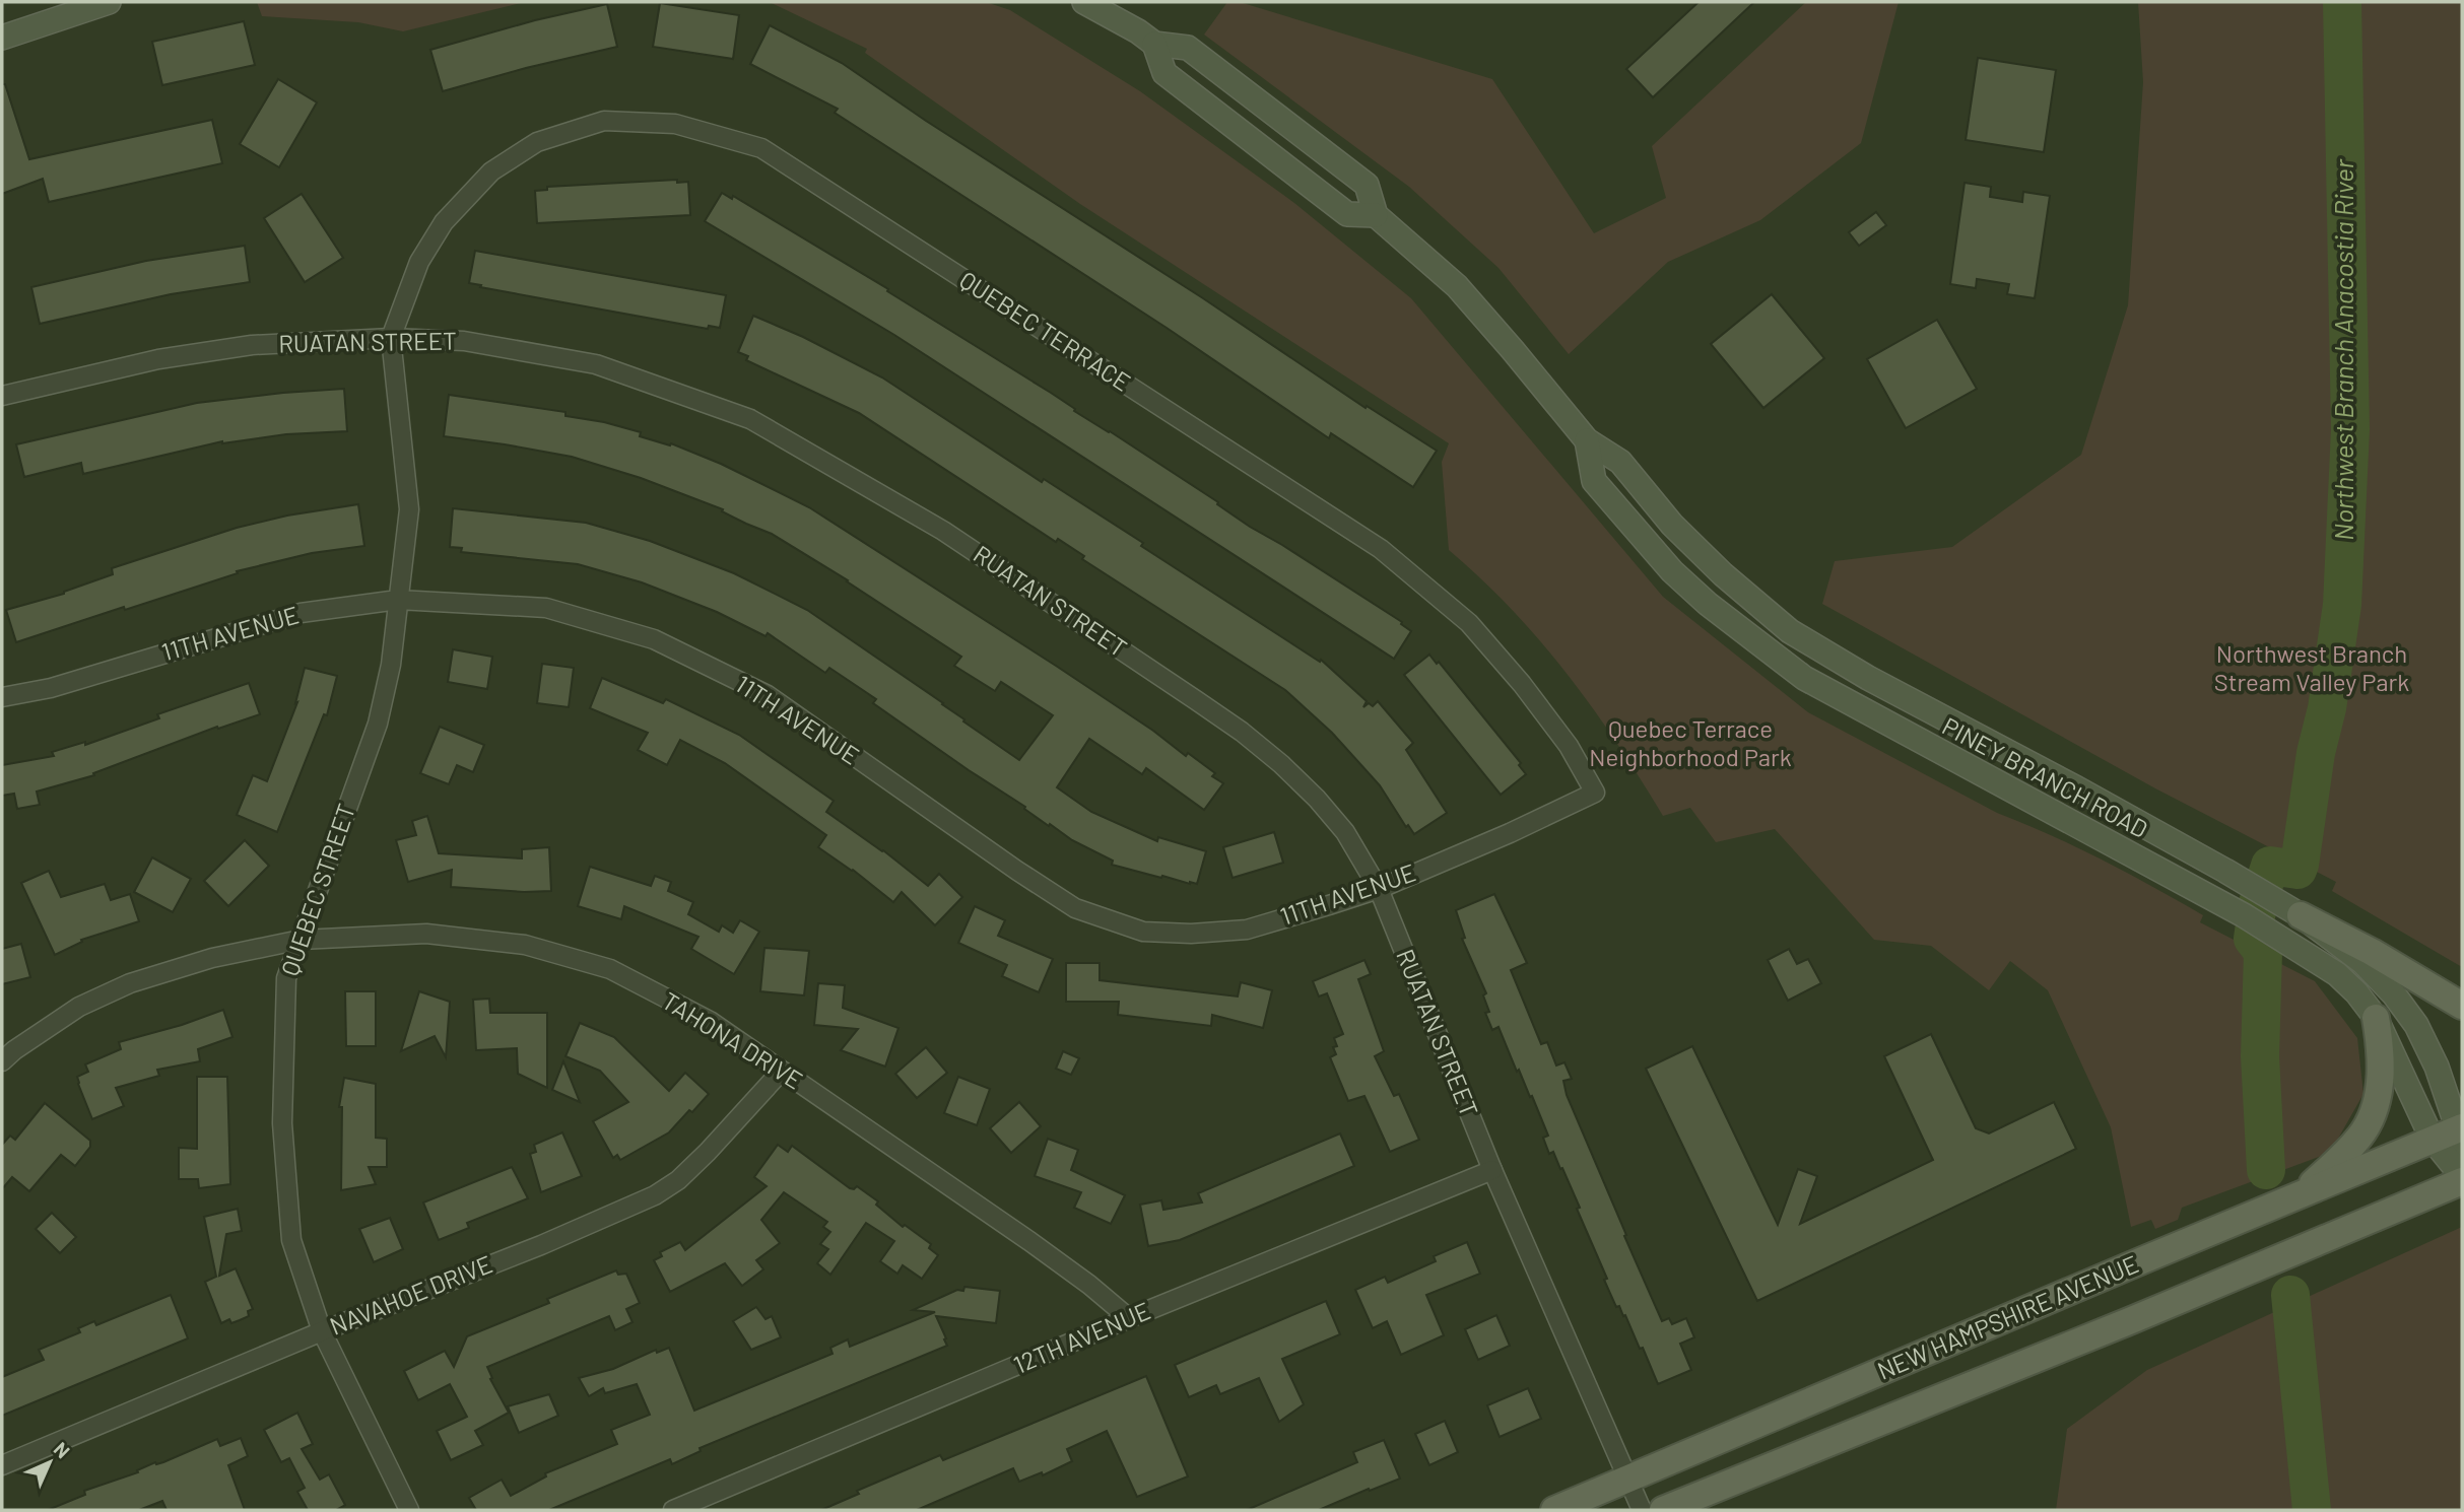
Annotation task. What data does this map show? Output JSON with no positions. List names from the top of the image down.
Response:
{
  "streets": {
    "main road": ["PINEY BRANCH ROAD", "NEW HAMPSHIRE AVENUE"],
    "street": [
      "QUEBEC TERRACE",
      "RUATAN STREET",
      "11TH AVENUE",
      "QUEBEC STREET",
      "TAHONA DRIVE",
      "NAVAHOE DRIVE",
      "12TH AVENUE"
    ]
  },
  "crossings": [
    ["QUEBEC TERRACE", "RUATAN STREET"],
    ["QUEBEC TERRACE", "11TH AVENUE"],
    ["QUEBEC TERRACE", "QUEBEC STREET"],
    ["RUATAN STREET", "11TH AVENUE"],
    ["RUATAN STREET", "QUEBEC STREET"],
    ["RUATAN STREET", "NEW HAMPSHIRE AVENUE"],
    ["RUATAN STREET", "12TH AVENUE"],
    ["11TH AVENUE", "QUEBEC STREET"],
    ["PINEY BRANCH ROAD", "NEW HAMPSHIRE AVENUE"],
    ["QUEBEC STREET", "TAHONA DRIVE"],
    ["QUEBEC STREET", "NAVAHOE DRIVE"],
    ["TAHONA DRIVE", "NAVAHOE DRIVE"],
    ["TAHONA DRIVE", "12TH AVENUE"]
  ],
  "water": ["Northwest Branch Anacostia River"],
  "parks": ["Northwest Branch Stream Valley Park", "Quebec Terrace Neighborhood Park"],
  "north": "top right"
}
